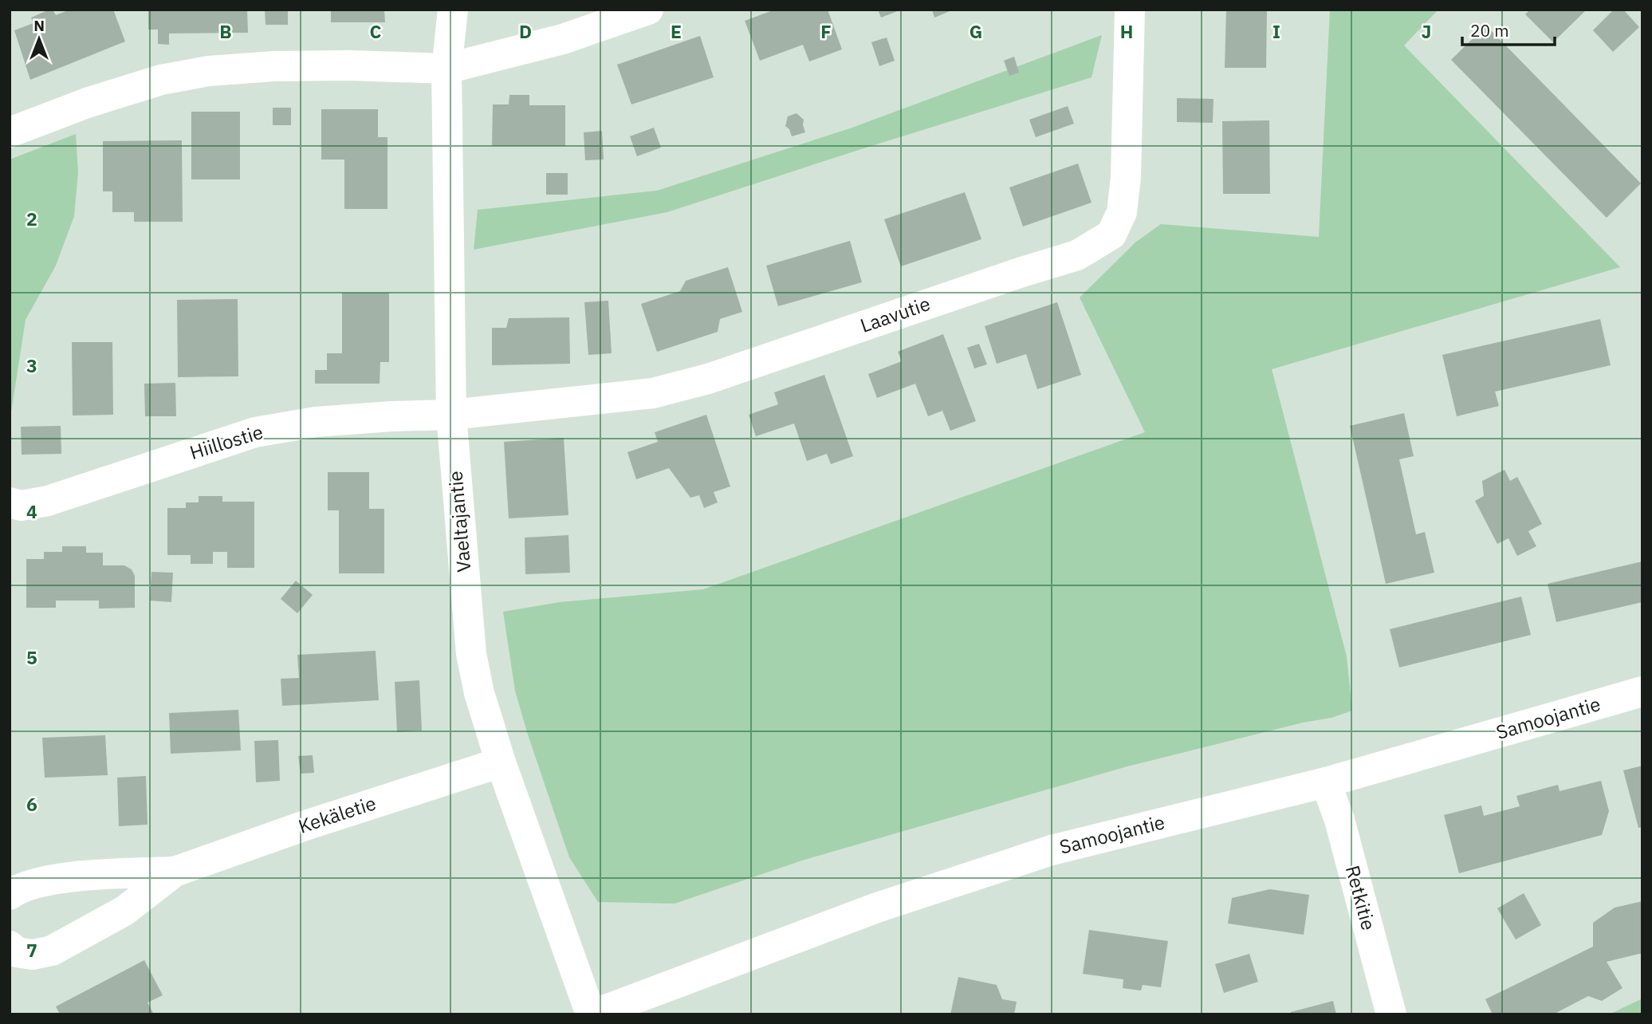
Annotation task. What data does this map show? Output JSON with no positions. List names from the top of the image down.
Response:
{
  "streets": {
    "street": [
      "Laavutie",
      "Hiillostie",
      "Vaeltajantie",
      "Samoojantie",
      "Kekäletie",
      "Retkitie"
    ]
  },
  "crossings": [
    ["Laavutie", "Hiillostie"],
    ["Laavutie", "Vaeltajantie"],
    ["Hiillostie", "Vaeltajantie"],
    ["Vaeltajantie", "Samoojantie"],
    ["Vaeltajantie", "Kekäletie"],
    ["Samoojantie", "Retkitie"]
  ],
  "scale_bar": "20 m",
  "north": "top",
  "grid": {
    "columns": [
      "B",
      "C",
      "D",
      "E",
      "F",
      "G",
      "H",
      "I",
      "J"
    ],
    "rows": [
      "2",
      "3",
      "4",
      "5",
      "6",
      "7"
    ]
  }
}
